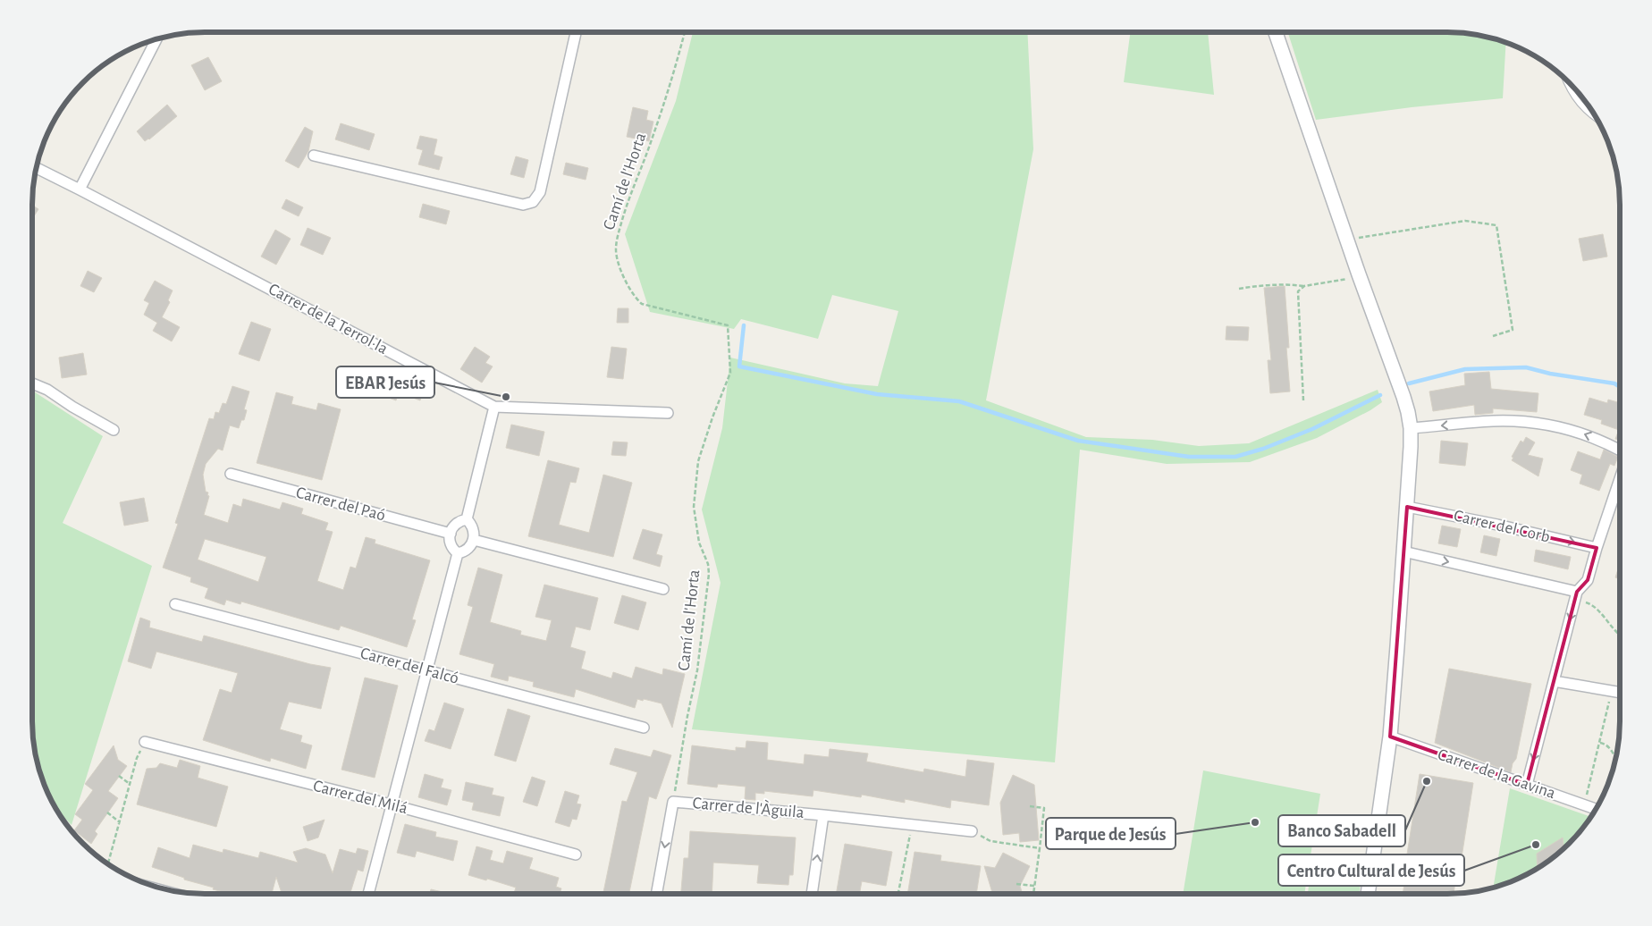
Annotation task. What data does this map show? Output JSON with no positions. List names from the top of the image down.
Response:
{
  "streets": {
    "street": [
      "Carrer de la Terrol·la",
      "Carrer del Paó",
      "Carrer del Corb",
      "Carrer del Falcó",
      "Carrer de la Gavina",
      "Carrer del Milá",
      "Carrer de l'Àguila"
    ],
    "path": ["Camí de l'Horta"]
  },
  "crossings": [
    ["Camí de l'Horta", "Carrer de l'Àguila"]
  ],
  "places": [
    "EBAR Jesús",
    "Banco Sabadell",
    "Parque de Jesús",
    "Centro Cultural de Jesús"
  ]
}
